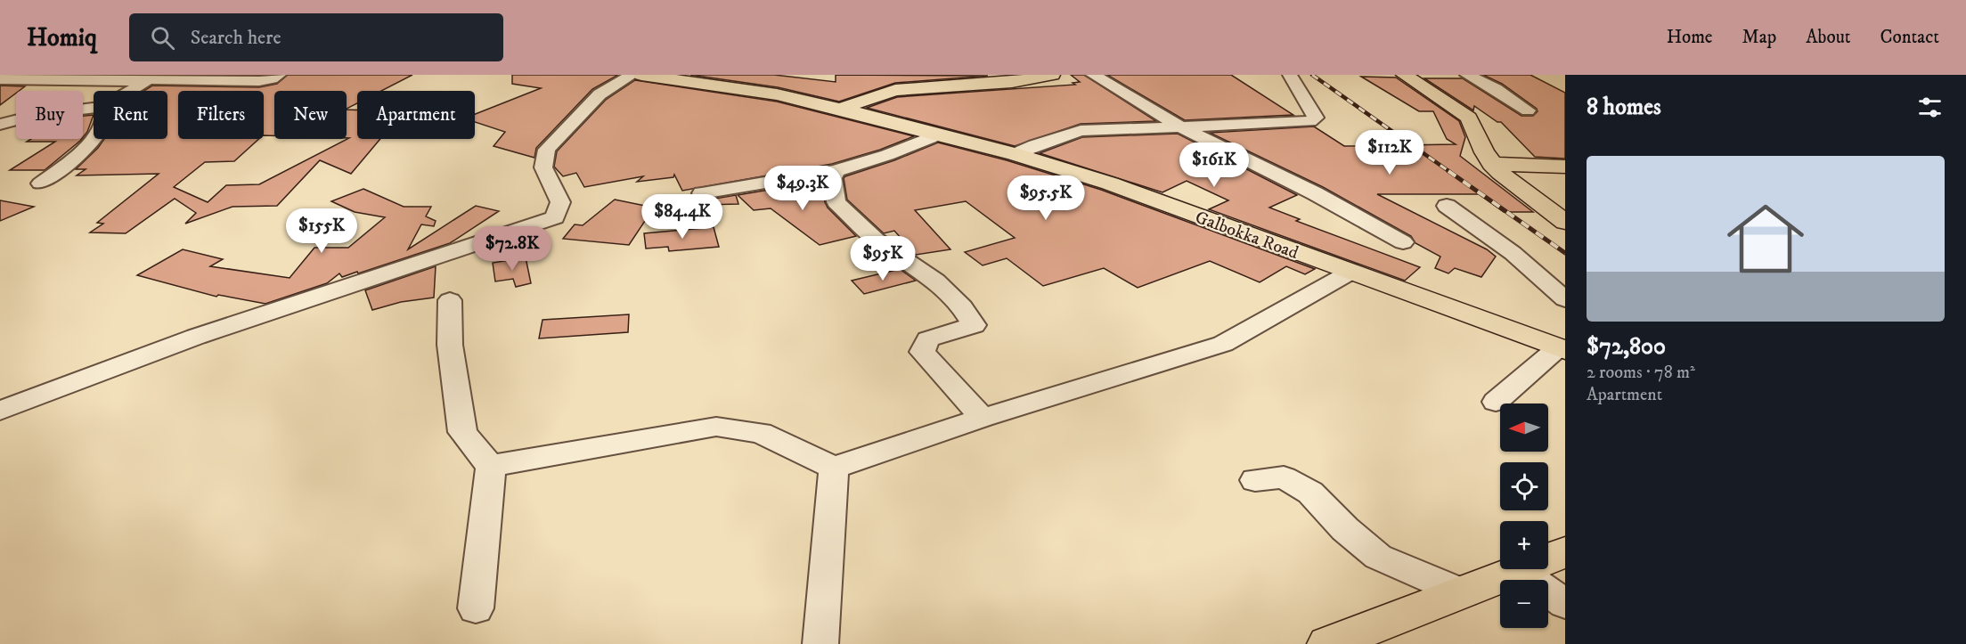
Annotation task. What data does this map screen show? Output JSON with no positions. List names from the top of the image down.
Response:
{
  "streets": {
    "main road": ["Galbokka Road"]
  },
  "north": "left",
  "page": {
    "header": "Homiq",
    "search": "Search here",
    "nav": [
      "Home",
      "Map",
      "About",
      "Contact"
    ],
    "heading": "8 homes",
    "chip": [
      "Buy",
      "Rent",
      "Filters",
      "New",
      "Apartment"
    ],
    "price": [
      "$112K",
      "$161K",
      "$49.3K",
      "$95.5K",
      "$84.4K",
      "$155K",
      "$72.8K",
      "$95K"
    ],
    "list": [
      {
        "name": "$72,800",
        "note": "2 rooms · 78 m² · Apartment"
      }
    ],
    "map_buttons": ["+", "−"]
  }
}
